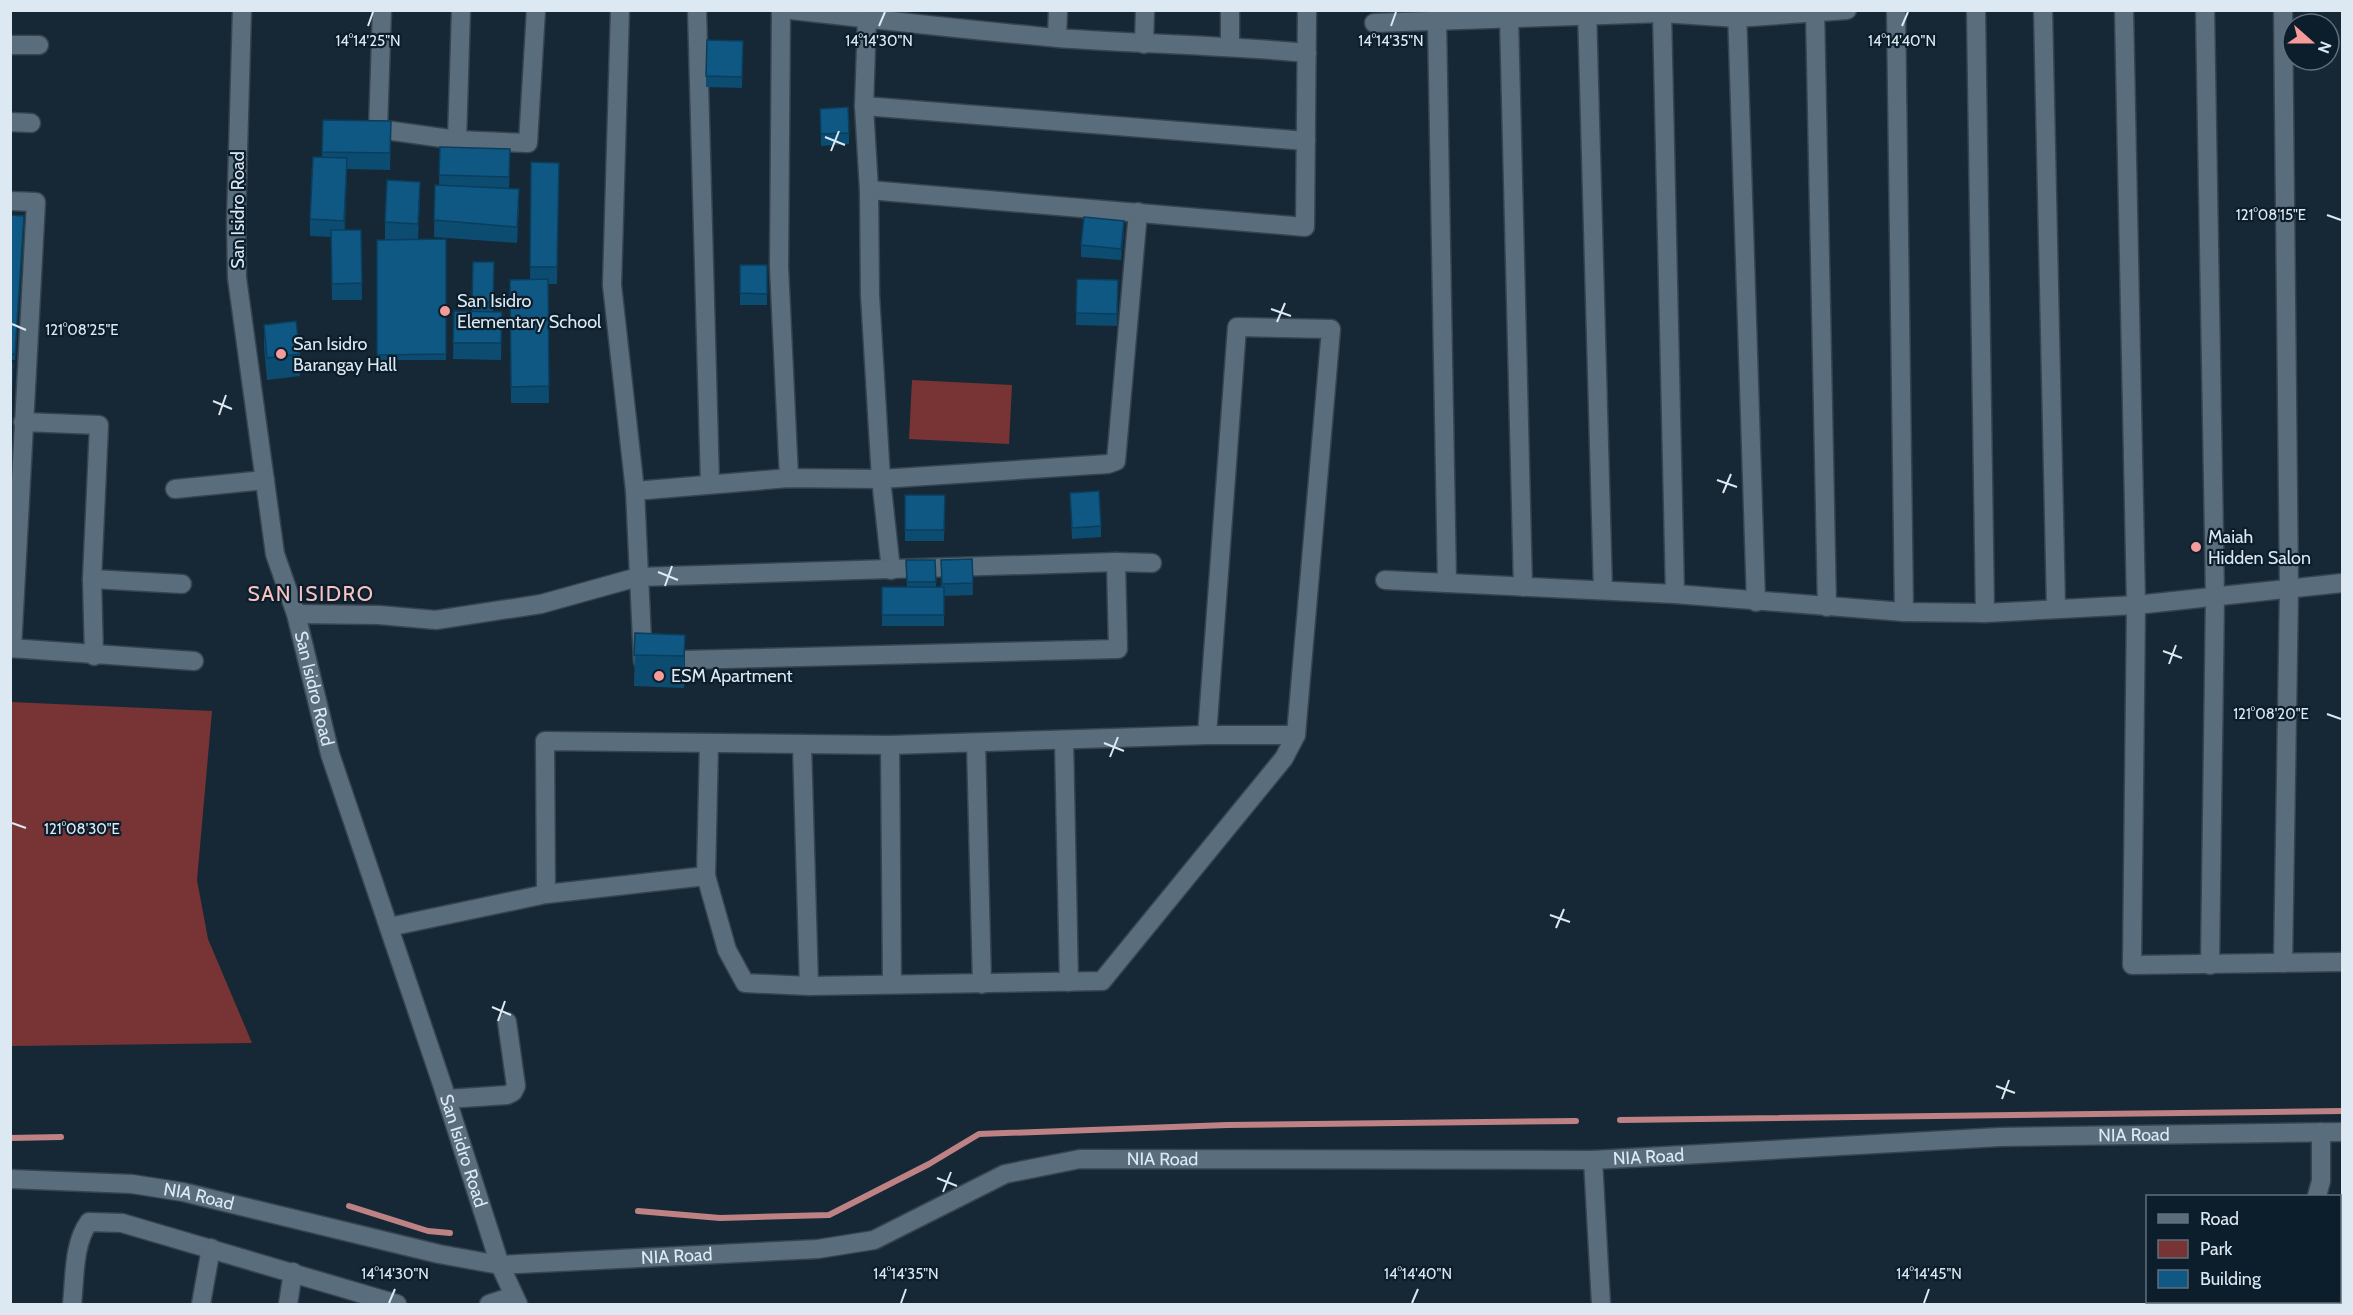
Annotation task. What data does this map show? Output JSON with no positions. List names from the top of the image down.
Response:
{
  "streets": {
    "street": ["San Isidro Road", "NIA Road"]
  },
  "crossings": [
    ["San Isidro Road", "NIA Road"]
  ],
  "districts": ["SAN ISIDRO"],
  "places": [
    "San Isidro Elementary School",
    "San Isidro Barangay Hall",
    "Maiah Hidden Salon",
    "ESM Apartment"
  ],
  "legend": ["Road", "Park", "Building"],
  "north": "right",
  "coordinates": [
    "14°14'35\"N",
    "14°14'25\"N",
    "14°14'30\"N",
    "14°14'40\"N",
    "121°08'15\"E",
    "121°08'25\"E",
    "121°08'20\"E",
    "121°08'30\"E",
    "14°14'45\"N"
  ]
}
